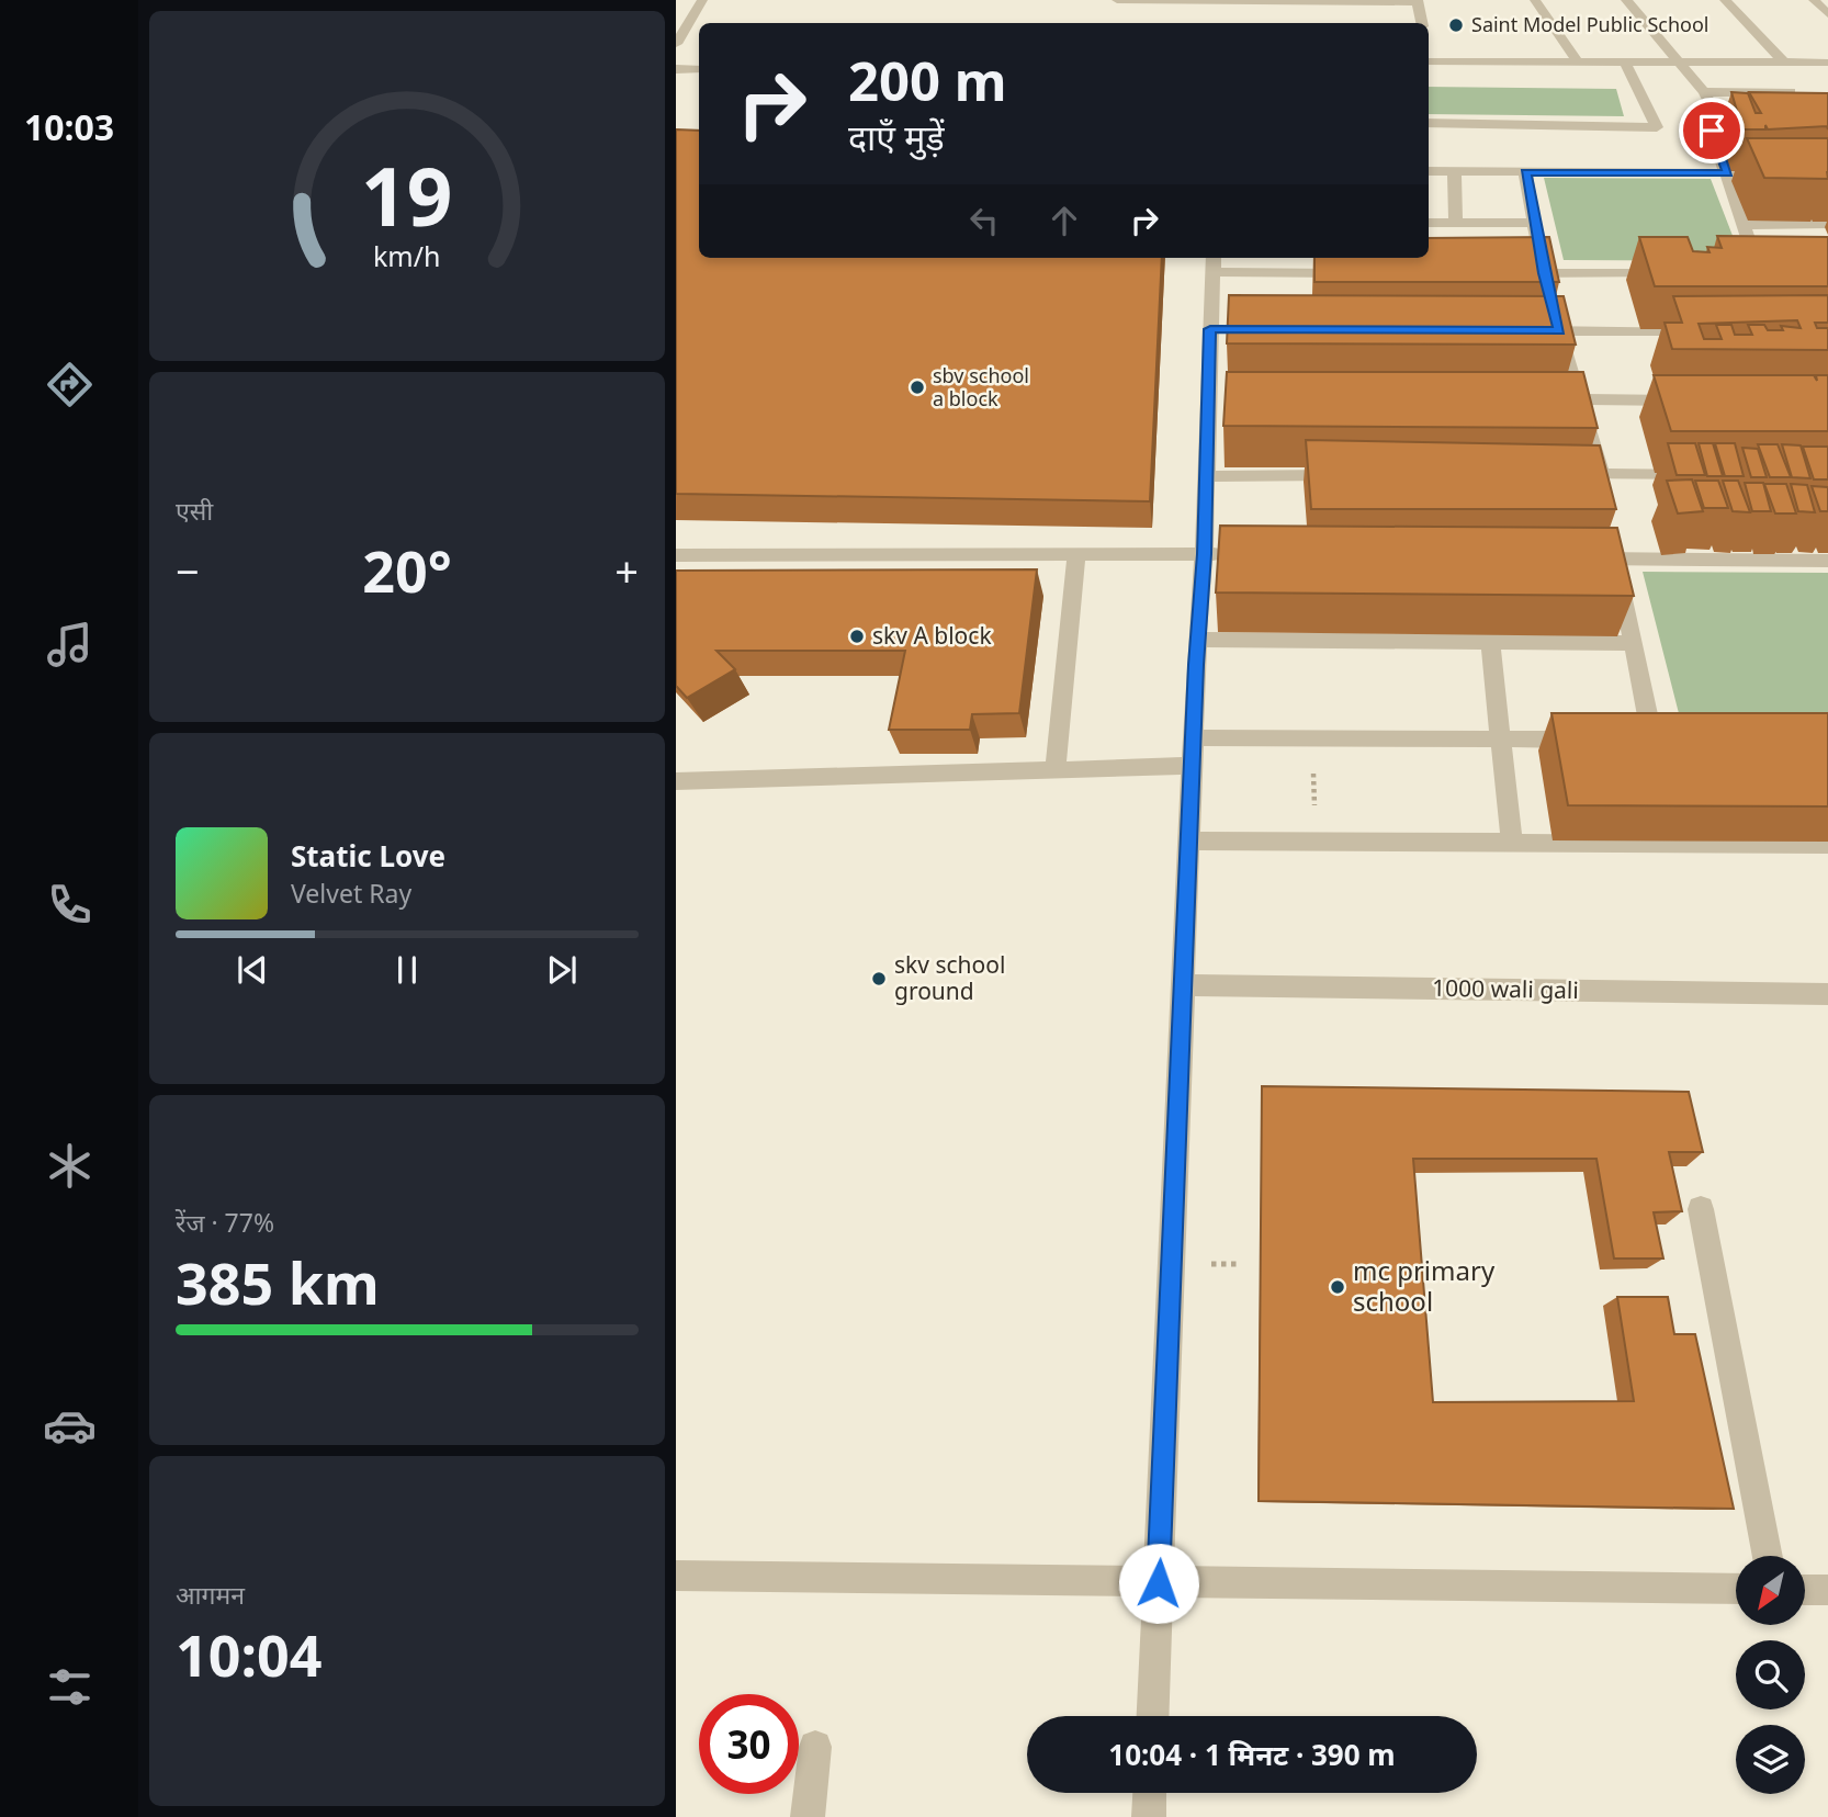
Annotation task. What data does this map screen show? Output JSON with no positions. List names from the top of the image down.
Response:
{
  "streets": {
    "street": ["1000 wali gali"]
  },
  "places": [
    "Saint Model Public School",
    "sbv school a block",
    "skv A block",
    "skv school ground",
    "mc primary school"
  ],
  "north": "bottom left",
  "page": {
    "tabs": "10:03",
    "turn": ["200 m", "दाएँ मुड़ें"],
    "tile": [
      "एसी",
      ["रेंज · 77%", "385 km"],
      ["आगमन", "10:04"]
    ],
    "heat": ["−", "20°", "+"],
    "song": ["Static Love", "Velvet Ray"],
    "limit": "30",
    "trip": "10:04 · 1 मिनट · 390 m",
    "gauge": ["19", "km/h"]
  }
}
